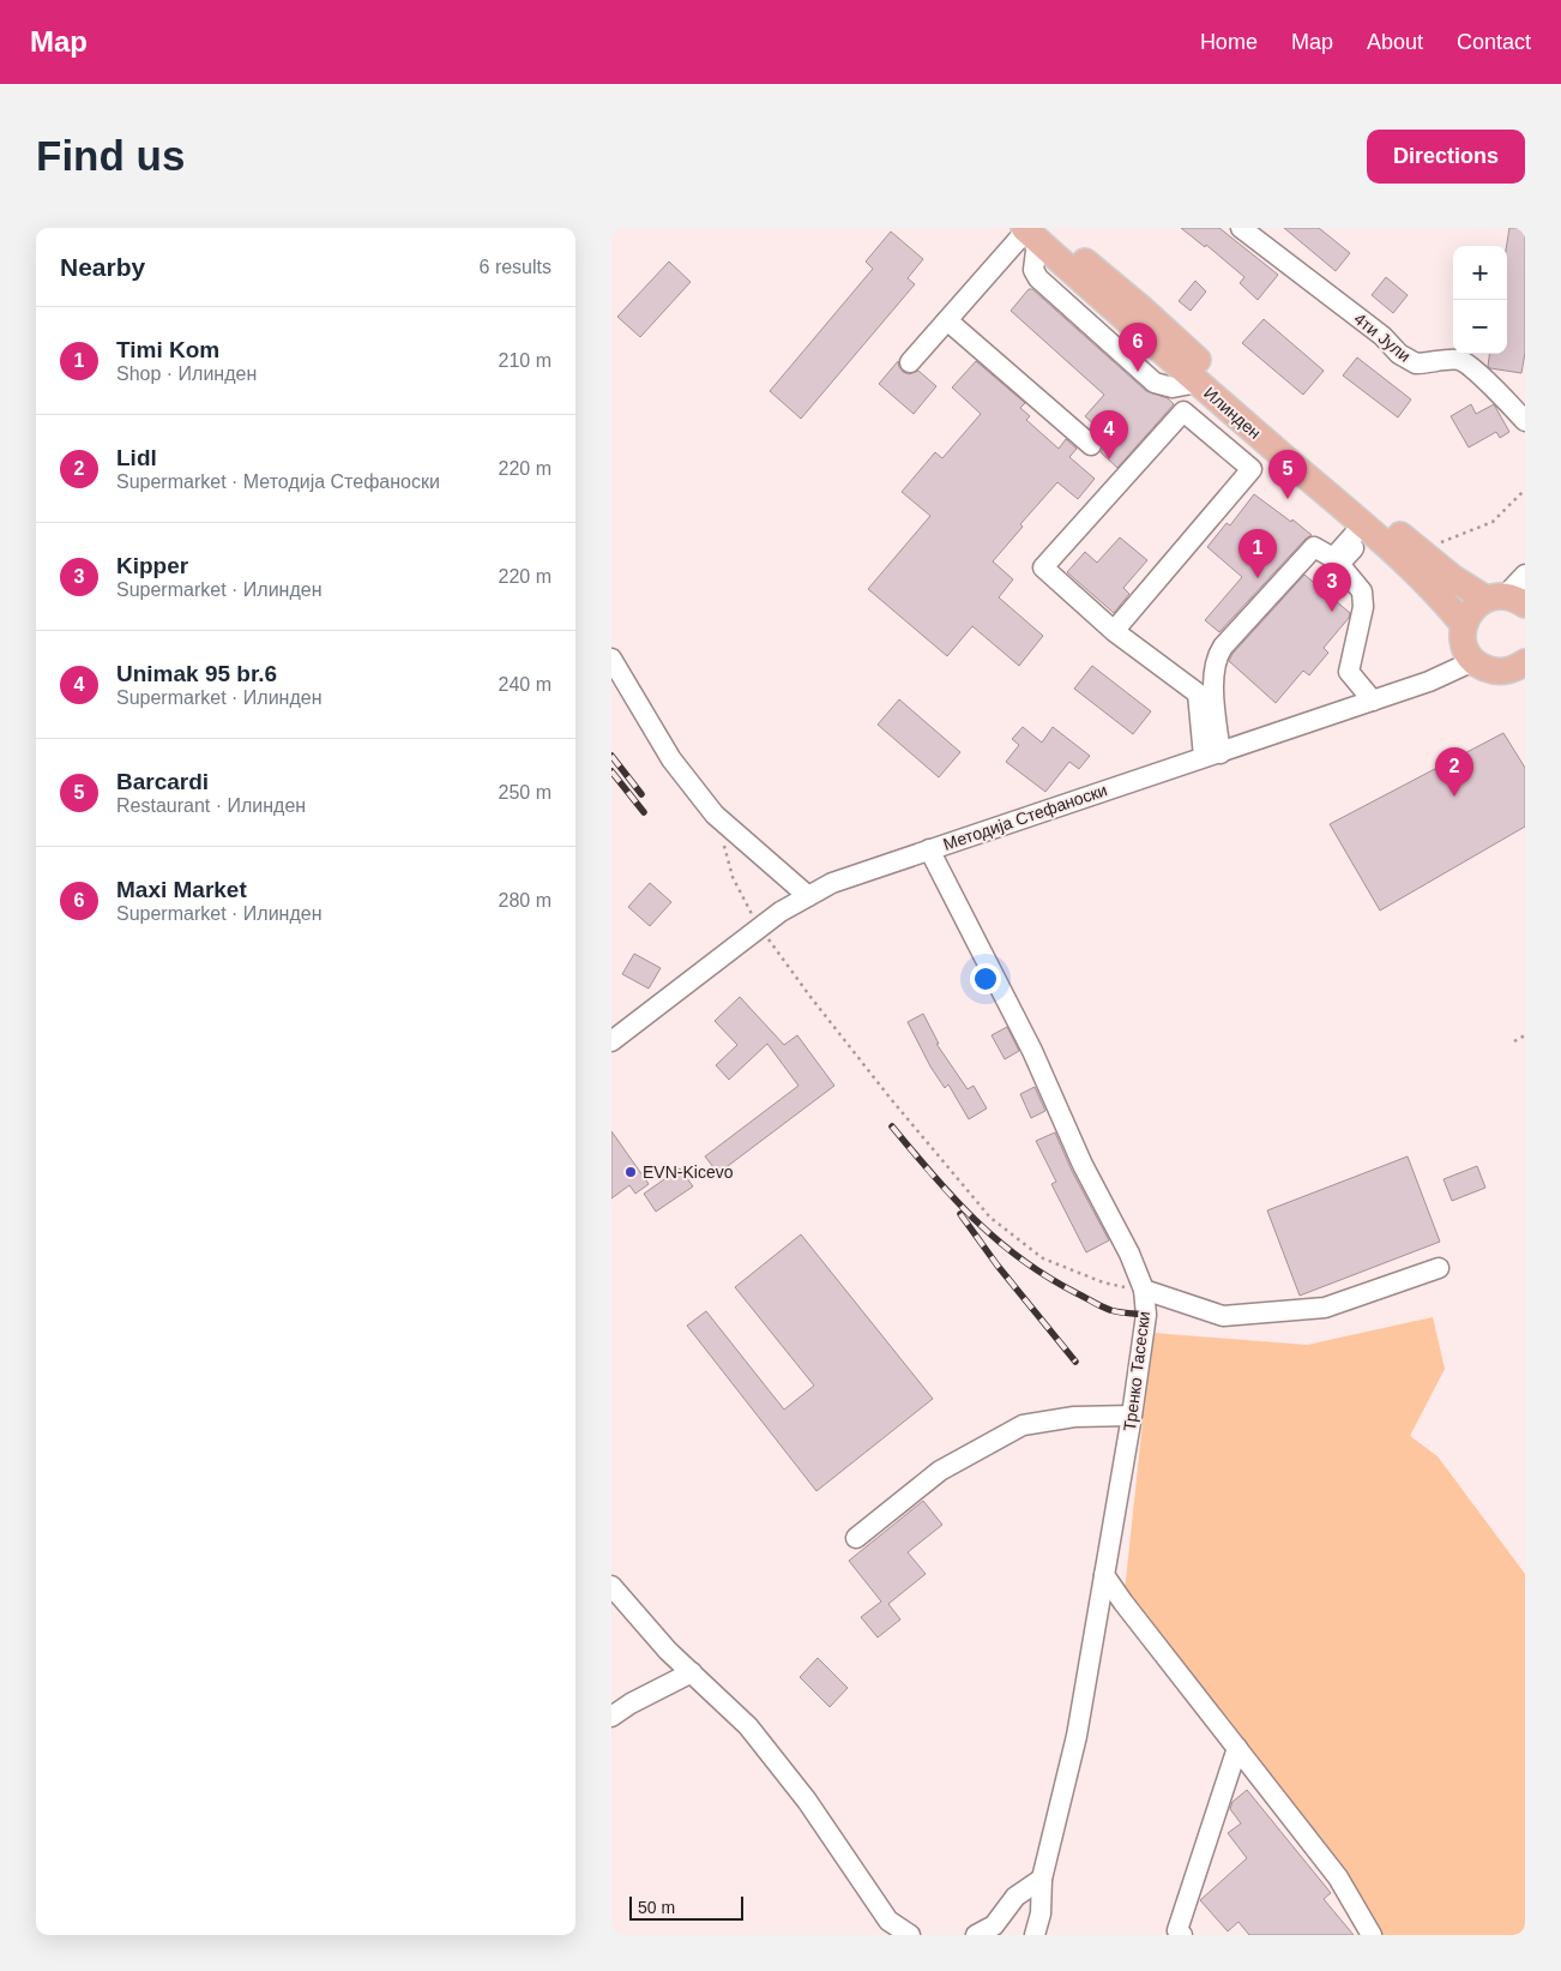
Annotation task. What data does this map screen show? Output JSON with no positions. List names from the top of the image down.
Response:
{
  "streets": {
    "main road": ["Илинден"],
    "street": ["4ти Јули", "Методија Стефаноски", "Тренко Тасески"]
  },
  "crossings": [
    ["Илинден", "Методија Стефаноски"],
    ["Методија Стефаноски", "Тренко Тасески"]
  ],
  "places": ["EVN-Kicevo"],
  "scale_bar": "50 m",
  "page": {
    "header": "Map",
    "nav": [
      "Home",
      "Map",
      "About",
      "Contact"
    ],
    "buttons": "Directions",
    "title": "Find us",
    "heading": ["Nearby", "6 results"],
    "map_buttons": ["+", "−"],
    "list": [
      {
        "mark": "1",
        "name": "Timi Kom",
        "note": "Shop · Илинден",
        "value": "210 m"
      },
      {
        "mark": "2",
        "name": "Lidl",
        "note": "Supermarket · Методија Стефаноски",
        "value": "220 m"
      },
      {
        "mark": "3",
        "name": "Kipper",
        "note": "Supermarket · Илинден",
        "value": "220 m"
      },
      {
        "mark": "4",
        "name": "Unimak 95 br.6",
        "note": "Supermarket · Илинден",
        "value": "240 m"
      },
      {
        "mark": "5",
        "name": "Barcardi",
        "note": "Restaurant · Илинден",
        "value": "250 m"
      },
      {
        "mark": "6",
        "name": "Maxi Market",
        "note": "Supermarket · Илинден",
        "value": "280 m"
      }
    ],
    "pins": [
      "6",
      "4",
      "5",
      "1",
      "3",
      "2"
    ],
    "scale": "50 m"
  }
}
